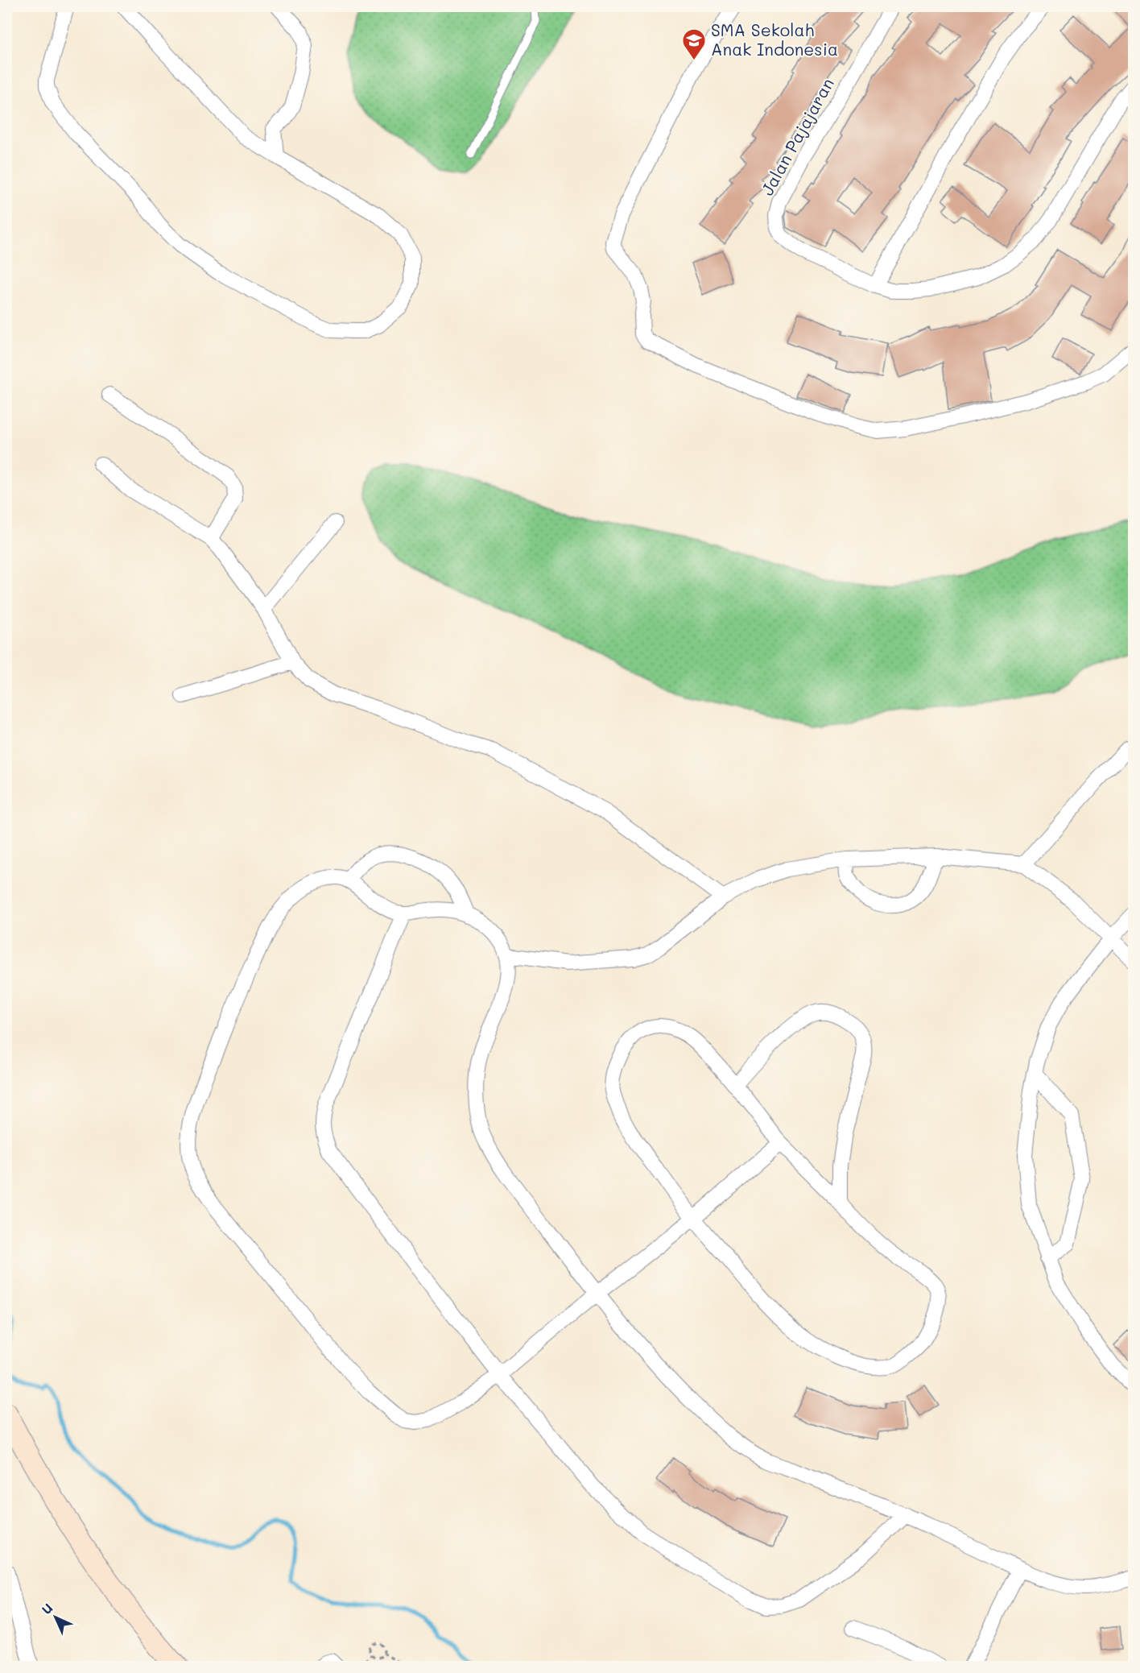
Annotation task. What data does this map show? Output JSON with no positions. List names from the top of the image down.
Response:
{
  "streets": {
    "street": ["Jalan Pajajaran"]
  },
  "places": {
    "school or university": ["SMA Sekolah Anak Indonesia"]
  },
  "north": "top left"
}
